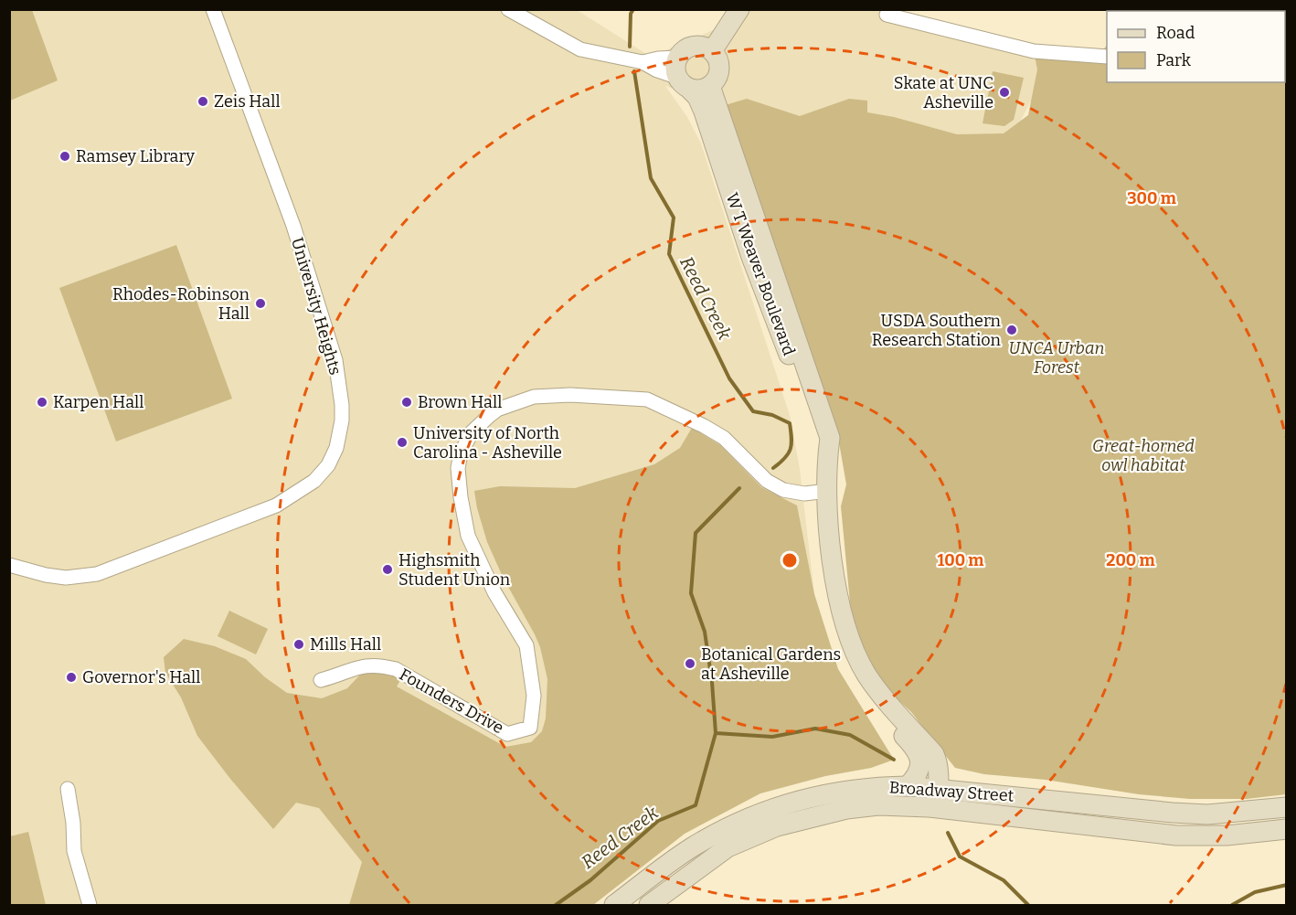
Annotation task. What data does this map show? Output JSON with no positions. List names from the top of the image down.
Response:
{
  "streets": {
    "main road": ["W T Weaver Boulevard", "Broadway Street"],
    "street": ["University Heights", "Founders Drive"]
  },
  "crossings": [
    ["W T Weaver Boulevard", "Founders Drive"],
    ["W T Weaver Boulevard", "Broadway Street"]
  ],
  "water": ["Reed Creek"],
  "parks": ["UNCA Urban Forest", "Great-horned owl habitat"],
  "places": [
    "Skate at UNC Asheville",
    "Zeis Hall",
    "Ramsey Library",
    "Rhodes-Robinson Hall",
    "USDA Southern Research Station",
    "Karpen Hall",
    "Brown Hall",
    "University of North Carolina - Asheville",
    "Highsmith Student Union",
    "Mills Hall",
    "Botanical Gardens at Asheville",
    "Governor's Hall"
  ],
  "legend": ["Road", "Park"],
  "rings": ["300 m", "100 m", "200 m"]
}
